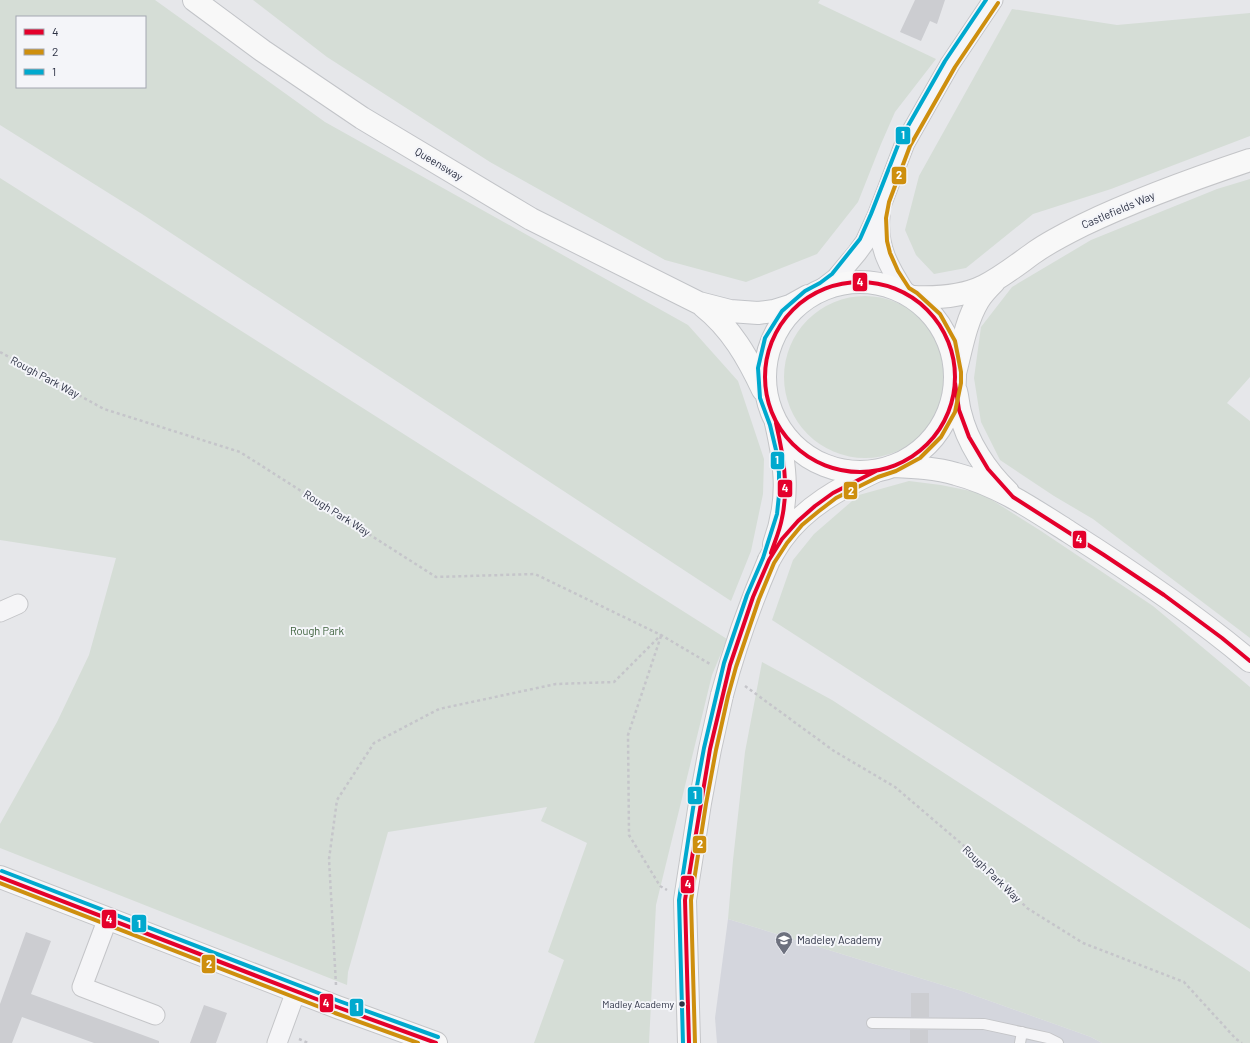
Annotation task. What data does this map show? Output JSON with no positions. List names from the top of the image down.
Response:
{
  "streets": {
    "main road": ["Queensway", "Castlefields Way"],
    "path": ["Rough Park Way"]
  },
  "parks": ["Rough Park"],
  "places": {
    "school or university": ["Madeley Academy"],
    "other": ["Madley Academy"]
  },
  "lines": ["transit line 1", "transit line 2", "transit line 4"],
  "legend": ["4", "2", "1"]
}
